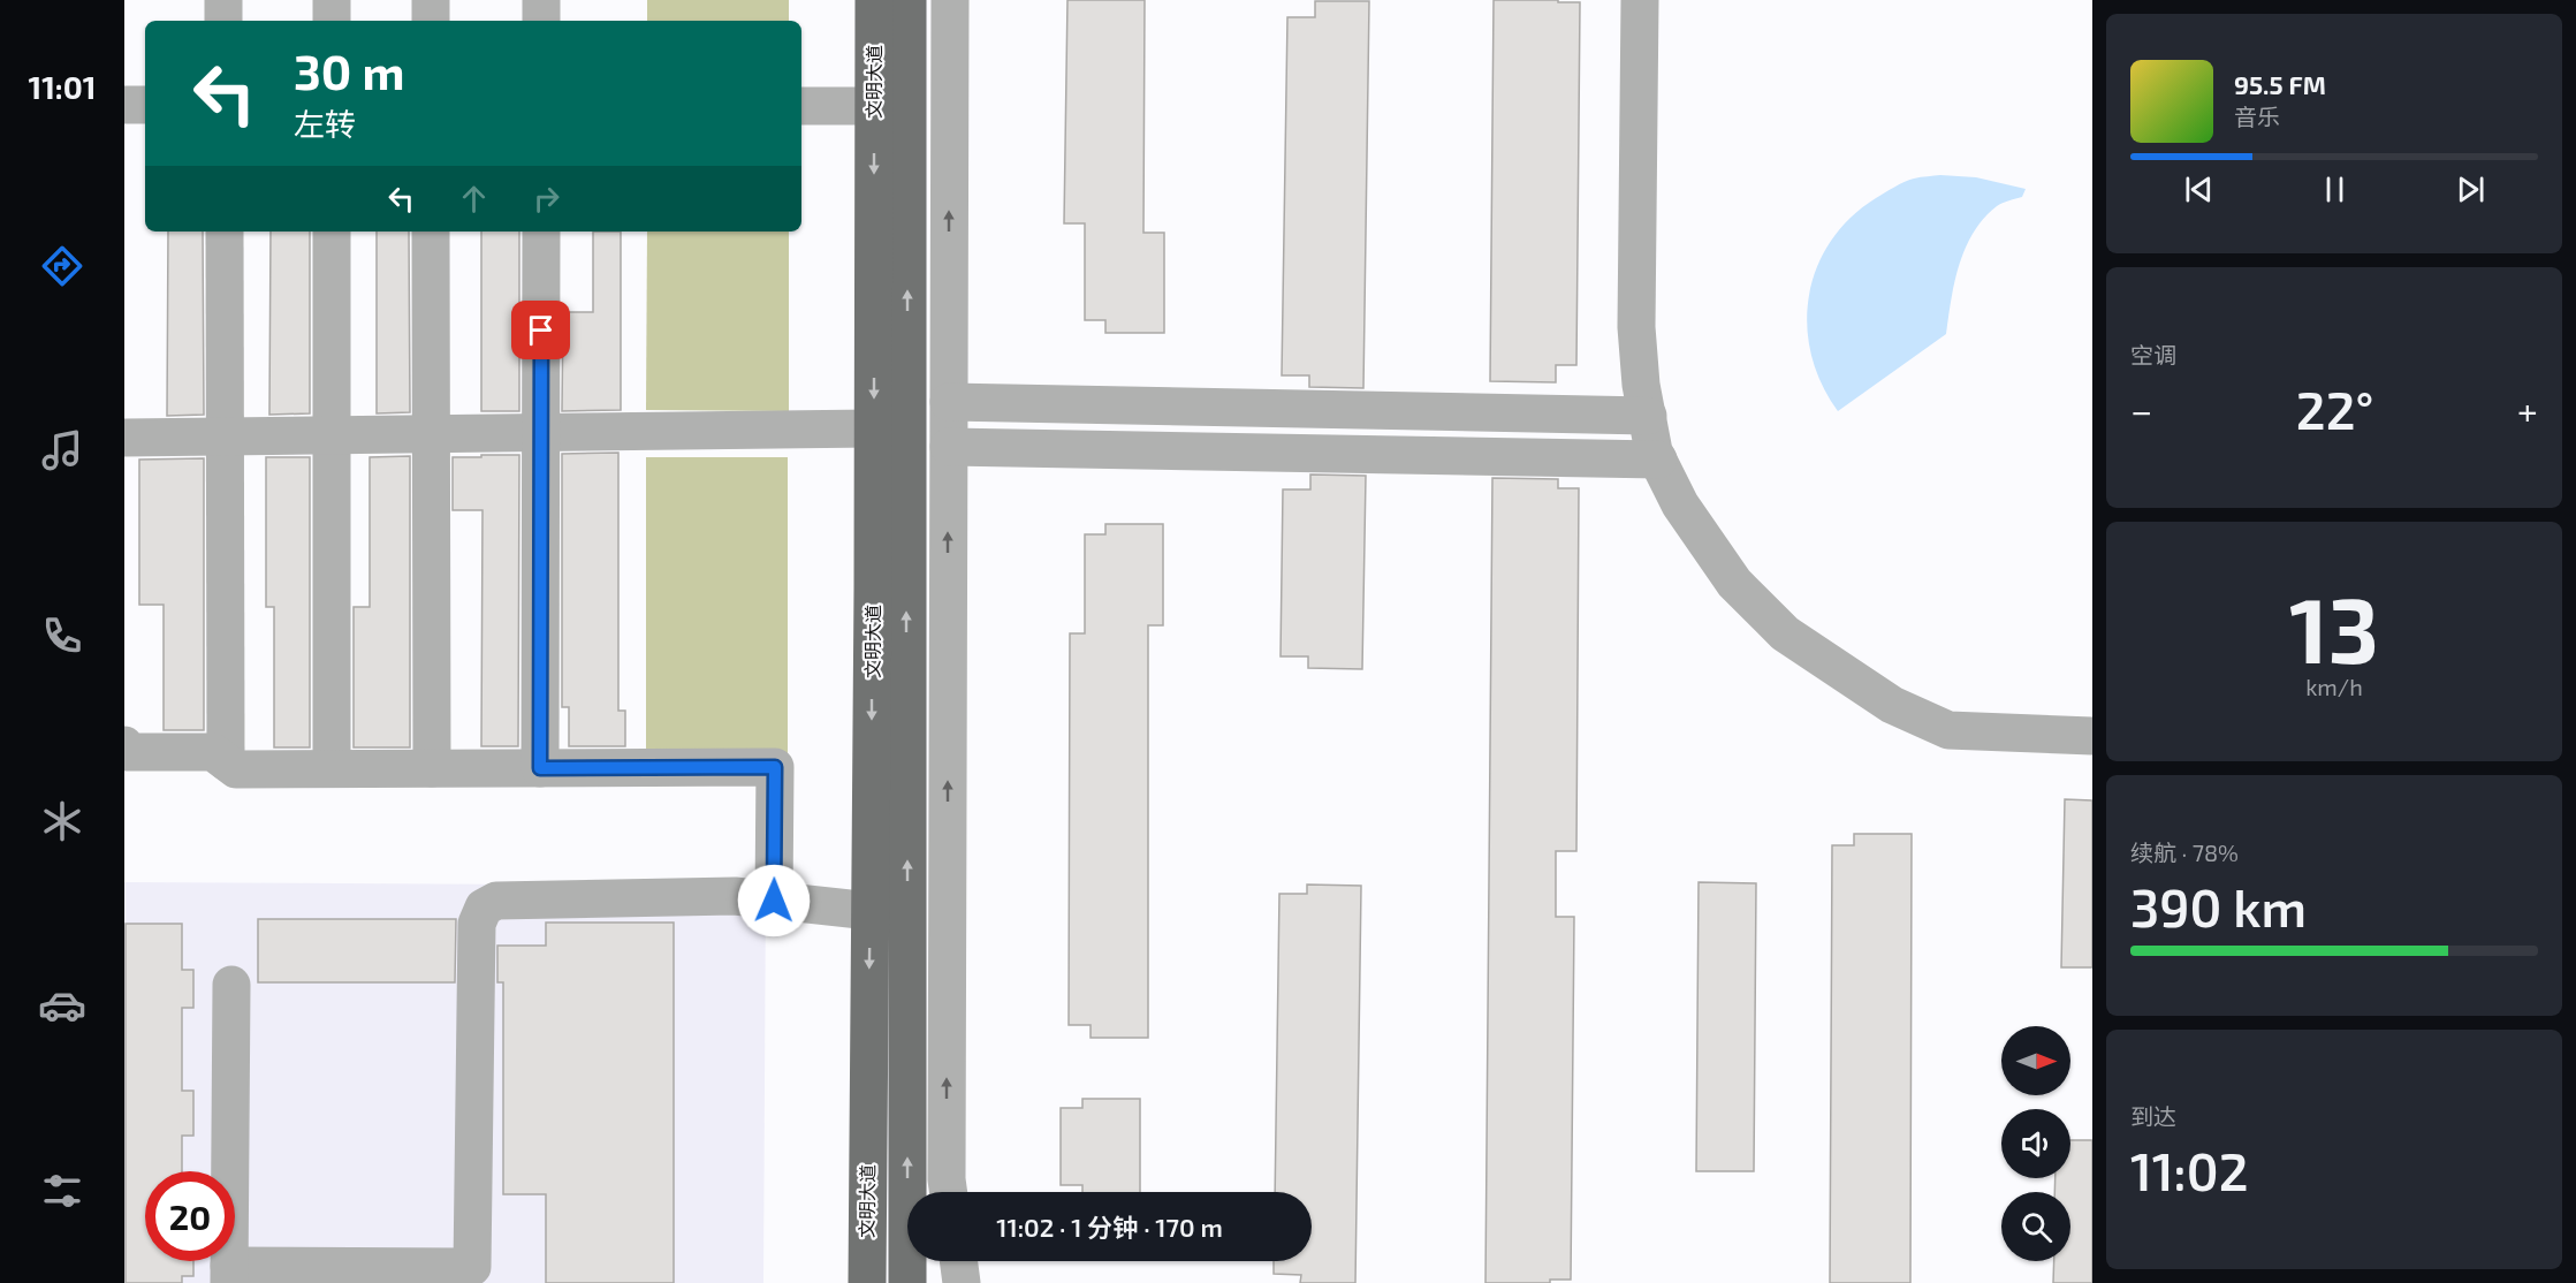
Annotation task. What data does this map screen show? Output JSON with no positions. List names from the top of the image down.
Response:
{
  "streets": {
    "main road": ["文明大道"]
  },
  "north": "right",
  "page": {
    "tabs": "11:01",
    "turn": ["30 m", "左转"],
    "song": ["95.5 FM", "音乐"],
    "tile": [
      "空调",
      ["13", "km/h"],
      ["续航 · 78%", "390 km"],
      ["到达", "11:02"]
    ],
    "heat": ["−", "22°", "+"],
    "limit": "20",
    "trip": "11:02 · 1 分钟 · 170 m"
  }
}
